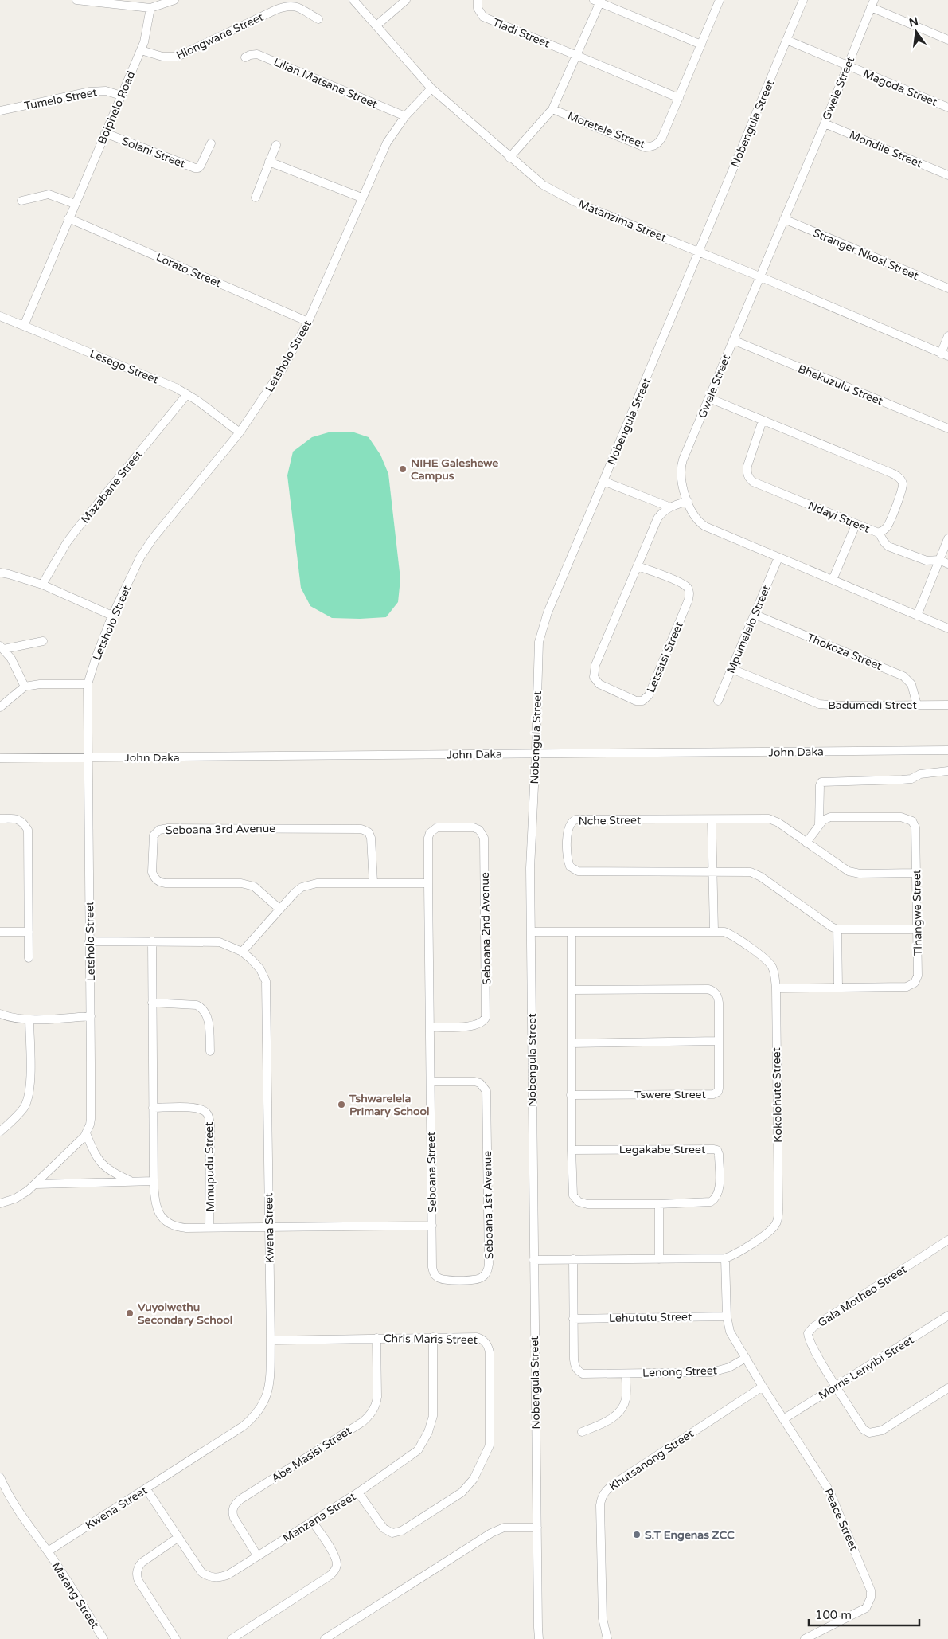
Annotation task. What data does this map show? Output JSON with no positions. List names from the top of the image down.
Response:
{
  "streets": {
    "street": [
      "Tladi Street",
      "Hlongwane Street",
      "Lilian Matsane Street",
      "Magoda Street",
      "Gwele Street",
      "Tumelo Street",
      "Boiphelo Road",
      "Nobengula Street",
      "Moretele Street",
      "Mondile Street",
      "Solani Street",
      "Matanzima Street",
      "Stranger Nkosi Street",
      "Lorato Street",
      "Letsholo Street",
      "Lesego Street",
      "Bhekuzulu Street",
      "Mazabane Street",
      "Ndayi Street",
      "Mpumelelo Street",
      "Thokoza Street",
      "Letsatsi Street",
      "Badumedi Street",
      "John Daka",
      "Nche Street",
      "Seboana 3rd Avenue",
      "Tlhangwe Street",
      "Seboana 2nd Avenue",
      "Tswere Street",
      "Kokolohute Street",
      "Legakabe Street",
      "Mmupudu Street",
      "Seboana Street",
      "Seboana 1st Avenue",
      "Kwena Street",
      "Gala Motheo Street",
      "Lehututu Street",
      "Chris Maris Street",
      "Morris Lenyibi Street",
      "Lenong Street",
      "Abe Masisi Street",
      "Khutsanong Street",
      "Manzana Street",
      "Peace Street",
      "Marang Street"
    ]
  },
  "crossings": [
    ["Tladi Street", "Moretele Street"],
    ["Hlongwane Street", "Boiphelo Road"],
    ["Lilian Matsane Street", "Letsholo Street"],
    ["Magoda Street", "Gwele Street"],
    ["Magoda Street", "Nobengula Street"],
    ["Gwele Street", "Mondile Street"],
    ["Gwele Street", "Matanzima Street"],
    ["Gwele Street", "Stranger Nkosi Street"],
    ["Gwele Street", "Bhekuzulu Street"],
    ["Gwele Street", "Ndayi Street"],
    ["Gwele Street", "Mpumelelo Street"],
    ["Tumelo Street", "Boiphelo Road"],
    ["Boiphelo Road", "Solani Street"],
    ["Boiphelo Road", "Lorato Street"],
    ["Boiphelo Road", "Lesego Street"],
    ["Nobengula Street", "Matanzima Street"],
    ["Nobengula Street", "John Daka"],
    ["Nobengula Street", "Kokolohute Street"],
    ["Matanzima Street", "Letsholo Street"],
    ["Lorato Street", "Letsholo Street"],
    ["Letsholo Street", "Lesego Street"],
    ["Letsholo Street", "John Daka"],
    ["Letsholo Street", "Kwena Street"],
    ["Lesego Street", "Mazabane Street"],
    ["Mpumelelo Street", "Thokoza Street"],
    ["Mpumelelo Street", "Badumedi Street"],
    ["Thokoza Street", "Badumedi Street"],
    ["Nche Street", "Tlhangwe Street"],
    ["Tlhangwe Street", "Kokolohute Street"],
    ["Seboana 2nd Avenue", "Seboana Street"],
    ["Tswere Street", "Legakabe Street"],
    ["Kokolohute Street", "Legakabe Street"],
    ["Kokolohute Street", "Lenong Street"],
    ["Mmupudu Street", "Seboana Street"],
    ["Mmupudu Street", "Kwena Street"],
    ["Seboana Street", "Seboana 1st Avenue"],
    ["Seboana Street", "Kwena Street"],
    ["Kwena Street", "Chris Maris Street"],
    ["Kwena Street", "Manzana Street"],
    ["Kwena Street", "Marang Street"],
    ["Gala Motheo Street", "Morris Lenyibi Street"],
    ["Lehututu Street", "Lenong Street"],
    ["Chris Maris Street", "Abe Masisi Street"],
    ["Chris Maris Street", "Manzana Street"],
    ["Morris Lenyibi Street", "Peace Street"],
    ["Lenong Street", "Peace Street"],
    ["Abe Masisi Street", "Manzana Street"],
    ["Khutsanong Street", "Peace Street"]
  ],
  "places": [
    "NIHE Galeshewe Campus",
    "Tshwarelela Primary School",
    "Vuyolwethu Secondary School",
    "S.T Engenas ZCC"
  ],
  "scale_bar": "100 m",
  "north": "top"
}
